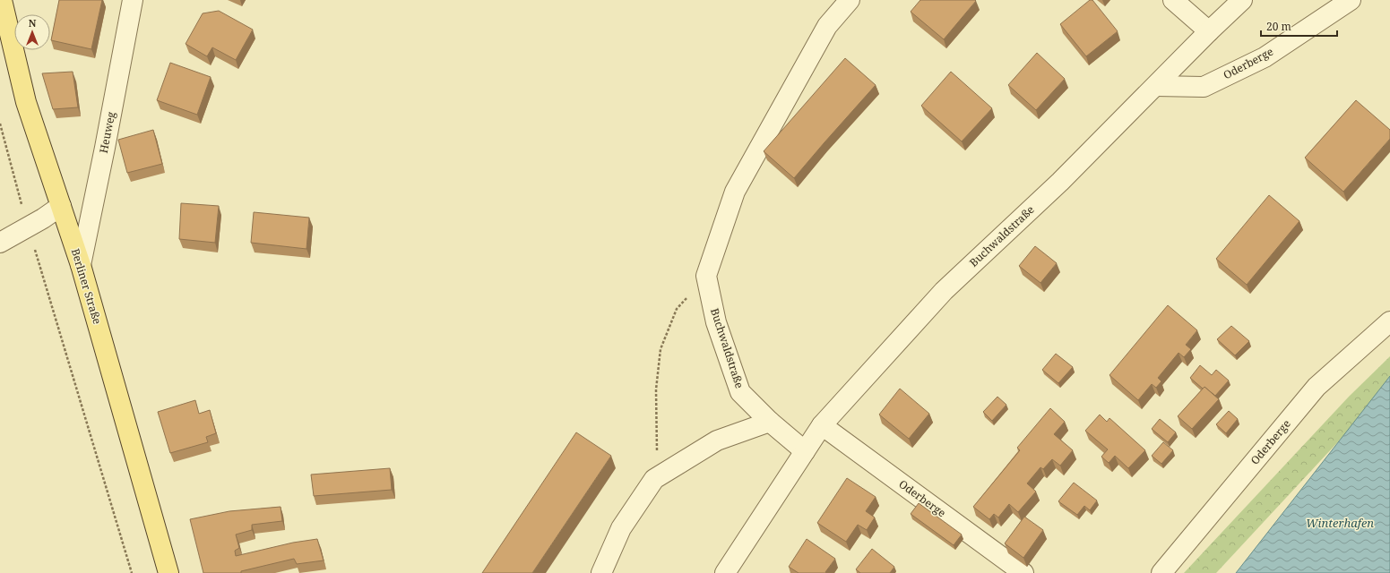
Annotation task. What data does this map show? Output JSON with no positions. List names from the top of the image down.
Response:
{
  "streets": {
    "main road": ["Berliner Straße"],
    "street": ["Oderberge", "Heuweg", "Buchwaldstraße"]
  },
  "crossings": [
    ["Oderberge", "Buchwaldstraße"],
    ["Heuweg", "Berliner Straße"]
  ],
  "water": ["Winterhafen"],
  "scale_bar": "20 m",
  "north": "top"
}
